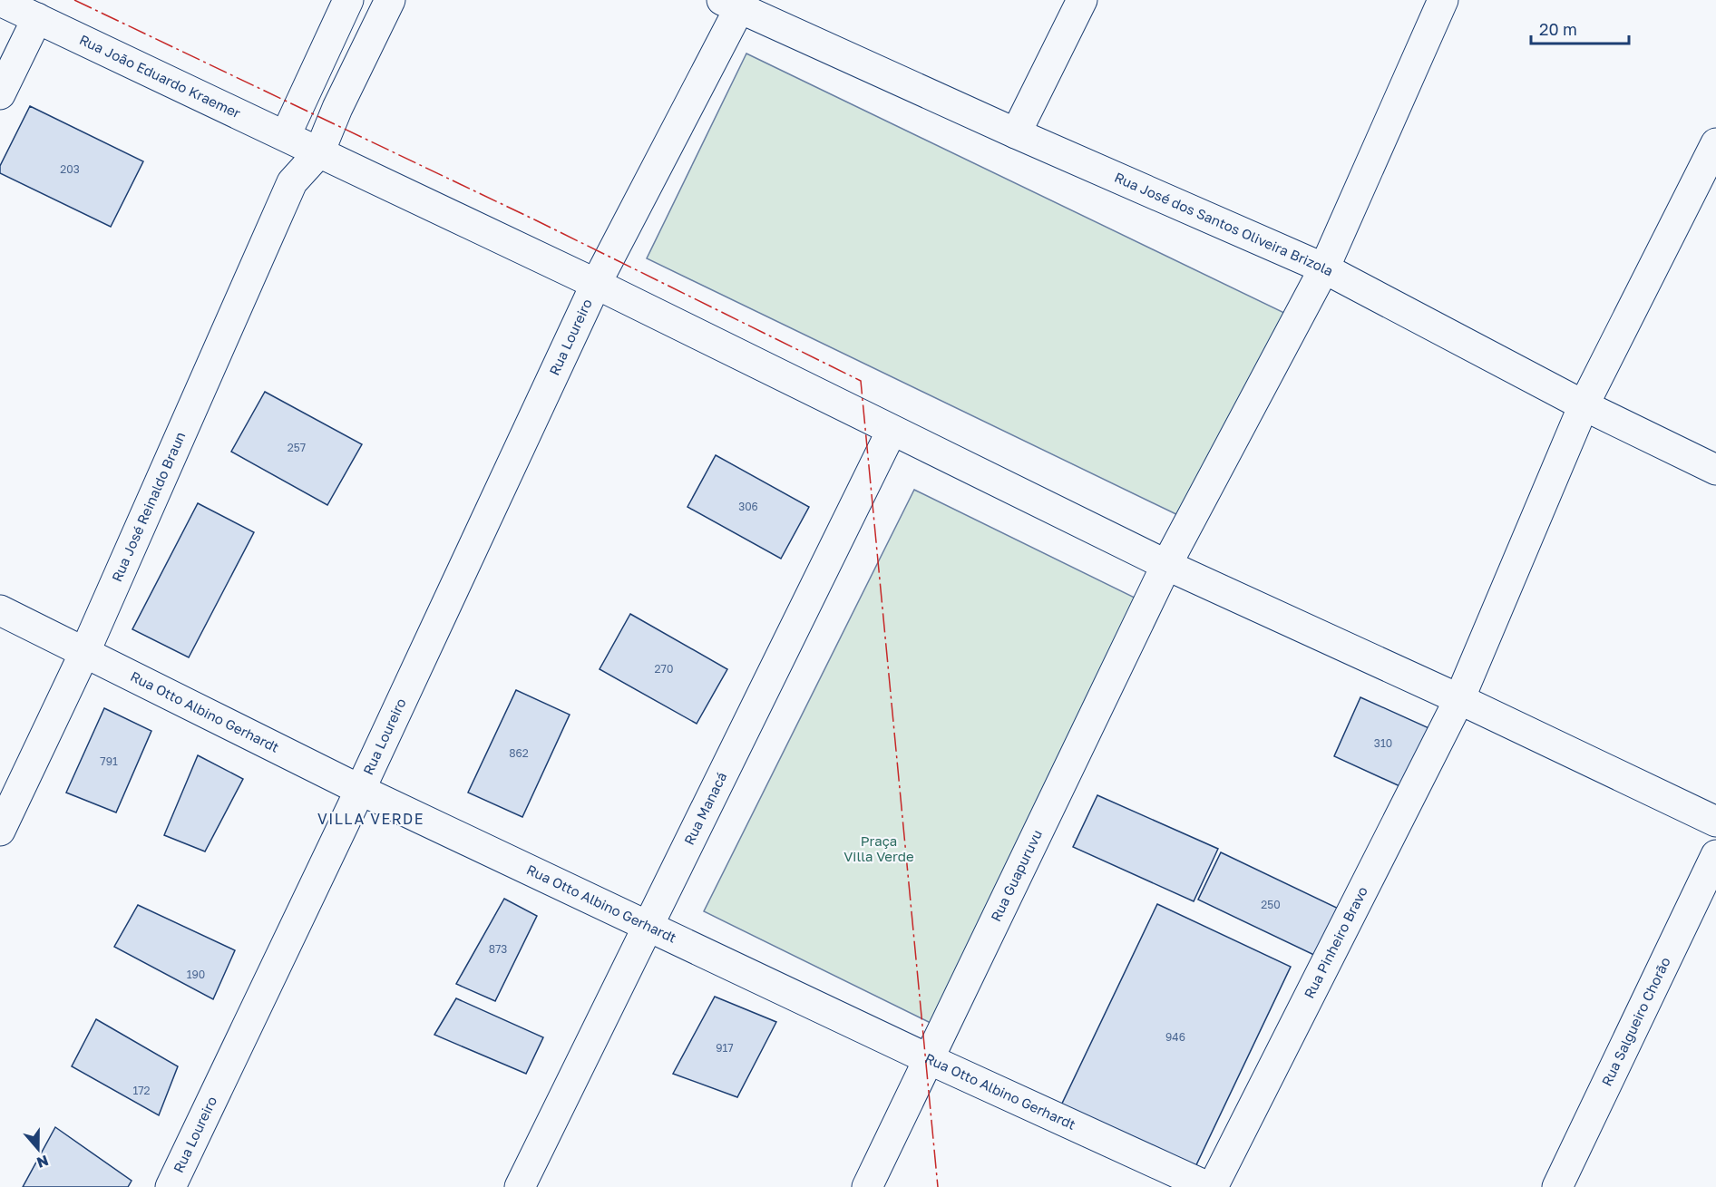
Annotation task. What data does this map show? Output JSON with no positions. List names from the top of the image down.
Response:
{
  "streets": {
    "street": [
      "Rua João Eduardo Kraemer",
      "Rua José dos Santos Oliveira Brizola",
      "Rua Loureiro",
      "Rua José Reinaldo Braun",
      "Rua Otto Albino Gerhardt",
      "Rua Manacá",
      "Rua Guapuruvu",
      "Rua Pinheiro Bravo",
      "Rua Salgueiro Chorão"
    ]
  },
  "crossings": [
    ["Rua João Eduardo Kraemer", "Rua Loureiro"],
    ["Rua João Eduardo Kraemer", "Rua José Reinaldo Braun"],
    ["Rua João Eduardo Kraemer", "Rua Manacá"],
    ["Rua João Eduardo Kraemer", "Rua Guapuruvu"],
    ["Rua João Eduardo Kraemer", "Rua Pinheiro Bravo"],
    ["Rua José dos Santos Oliveira Brizola", "Rua Loureiro"],
    ["Rua José dos Santos Oliveira Brizola", "Rua Guapuruvu"],
    ["Rua José dos Santos Oliveira Brizola", "Rua Pinheiro Bravo"],
    ["Rua Loureiro", "Rua Otto Albino Gerhardt"],
    ["Rua José Reinaldo Braun", "Rua Otto Albino Gerhardt"],
    ["Rua Otto Albino Gerhardt", "Rua Manacá"],
    ["Rua Otto Albino Gerhardt", "Rua Guapuruvu"]
  ],
  "districts": ["VILLA VERDE"],
  "parks": ["Praça Villa Verde"],
  "house_numbers": [
    "203",
    "257",
    "306",
    "270",
    "310",
    "862",
    "791",
    "250",
    "873",
    "190",
    "946",
    "917",
    "172"
  ],
  "scale_bar": "20 m",
  "north": "bottom"
}
